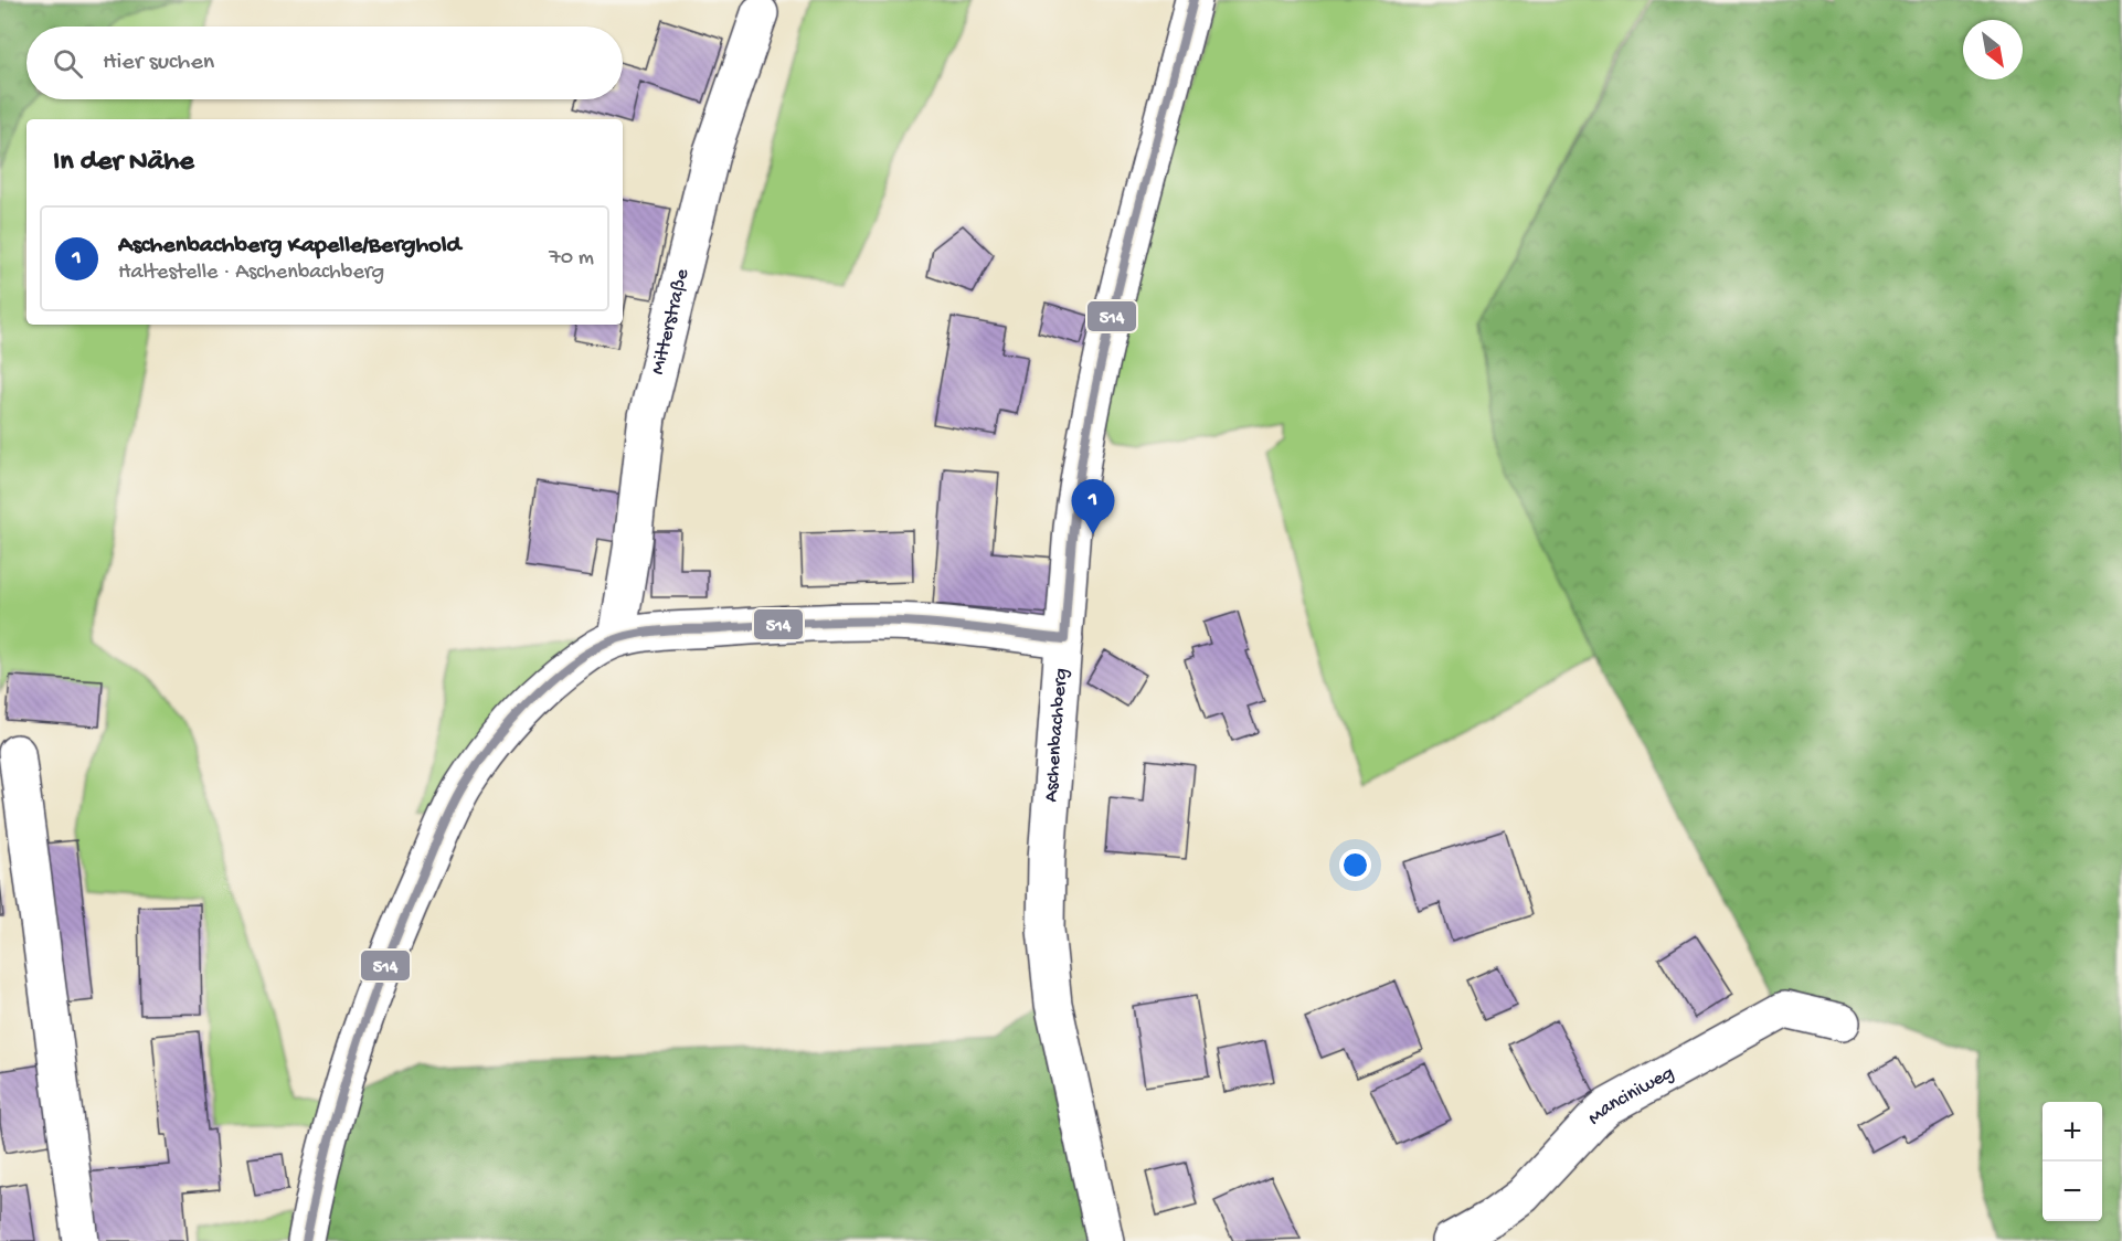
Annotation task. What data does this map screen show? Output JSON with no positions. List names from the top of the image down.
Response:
{
  "streets": {
    "street": ["Mitterstraße", "Aschenbachberg", "Manciniweg"]
  },
  "lines": ["transit line 514"],
  "north": "bottom right",
  "page": {
    "search": "Hier suchen",
    "heading": "In der Nähe",
    "list": [
      {
        "mark": "1",
        "name": "Aschenbachberg Kapelle/Berghold",
        "note": "Haltestelle · Aschenbachberg",
        "value": "70 m"
      }
    ],
    "pins": "1",
    "map_buttons": ["+", "−"]
  }
}
